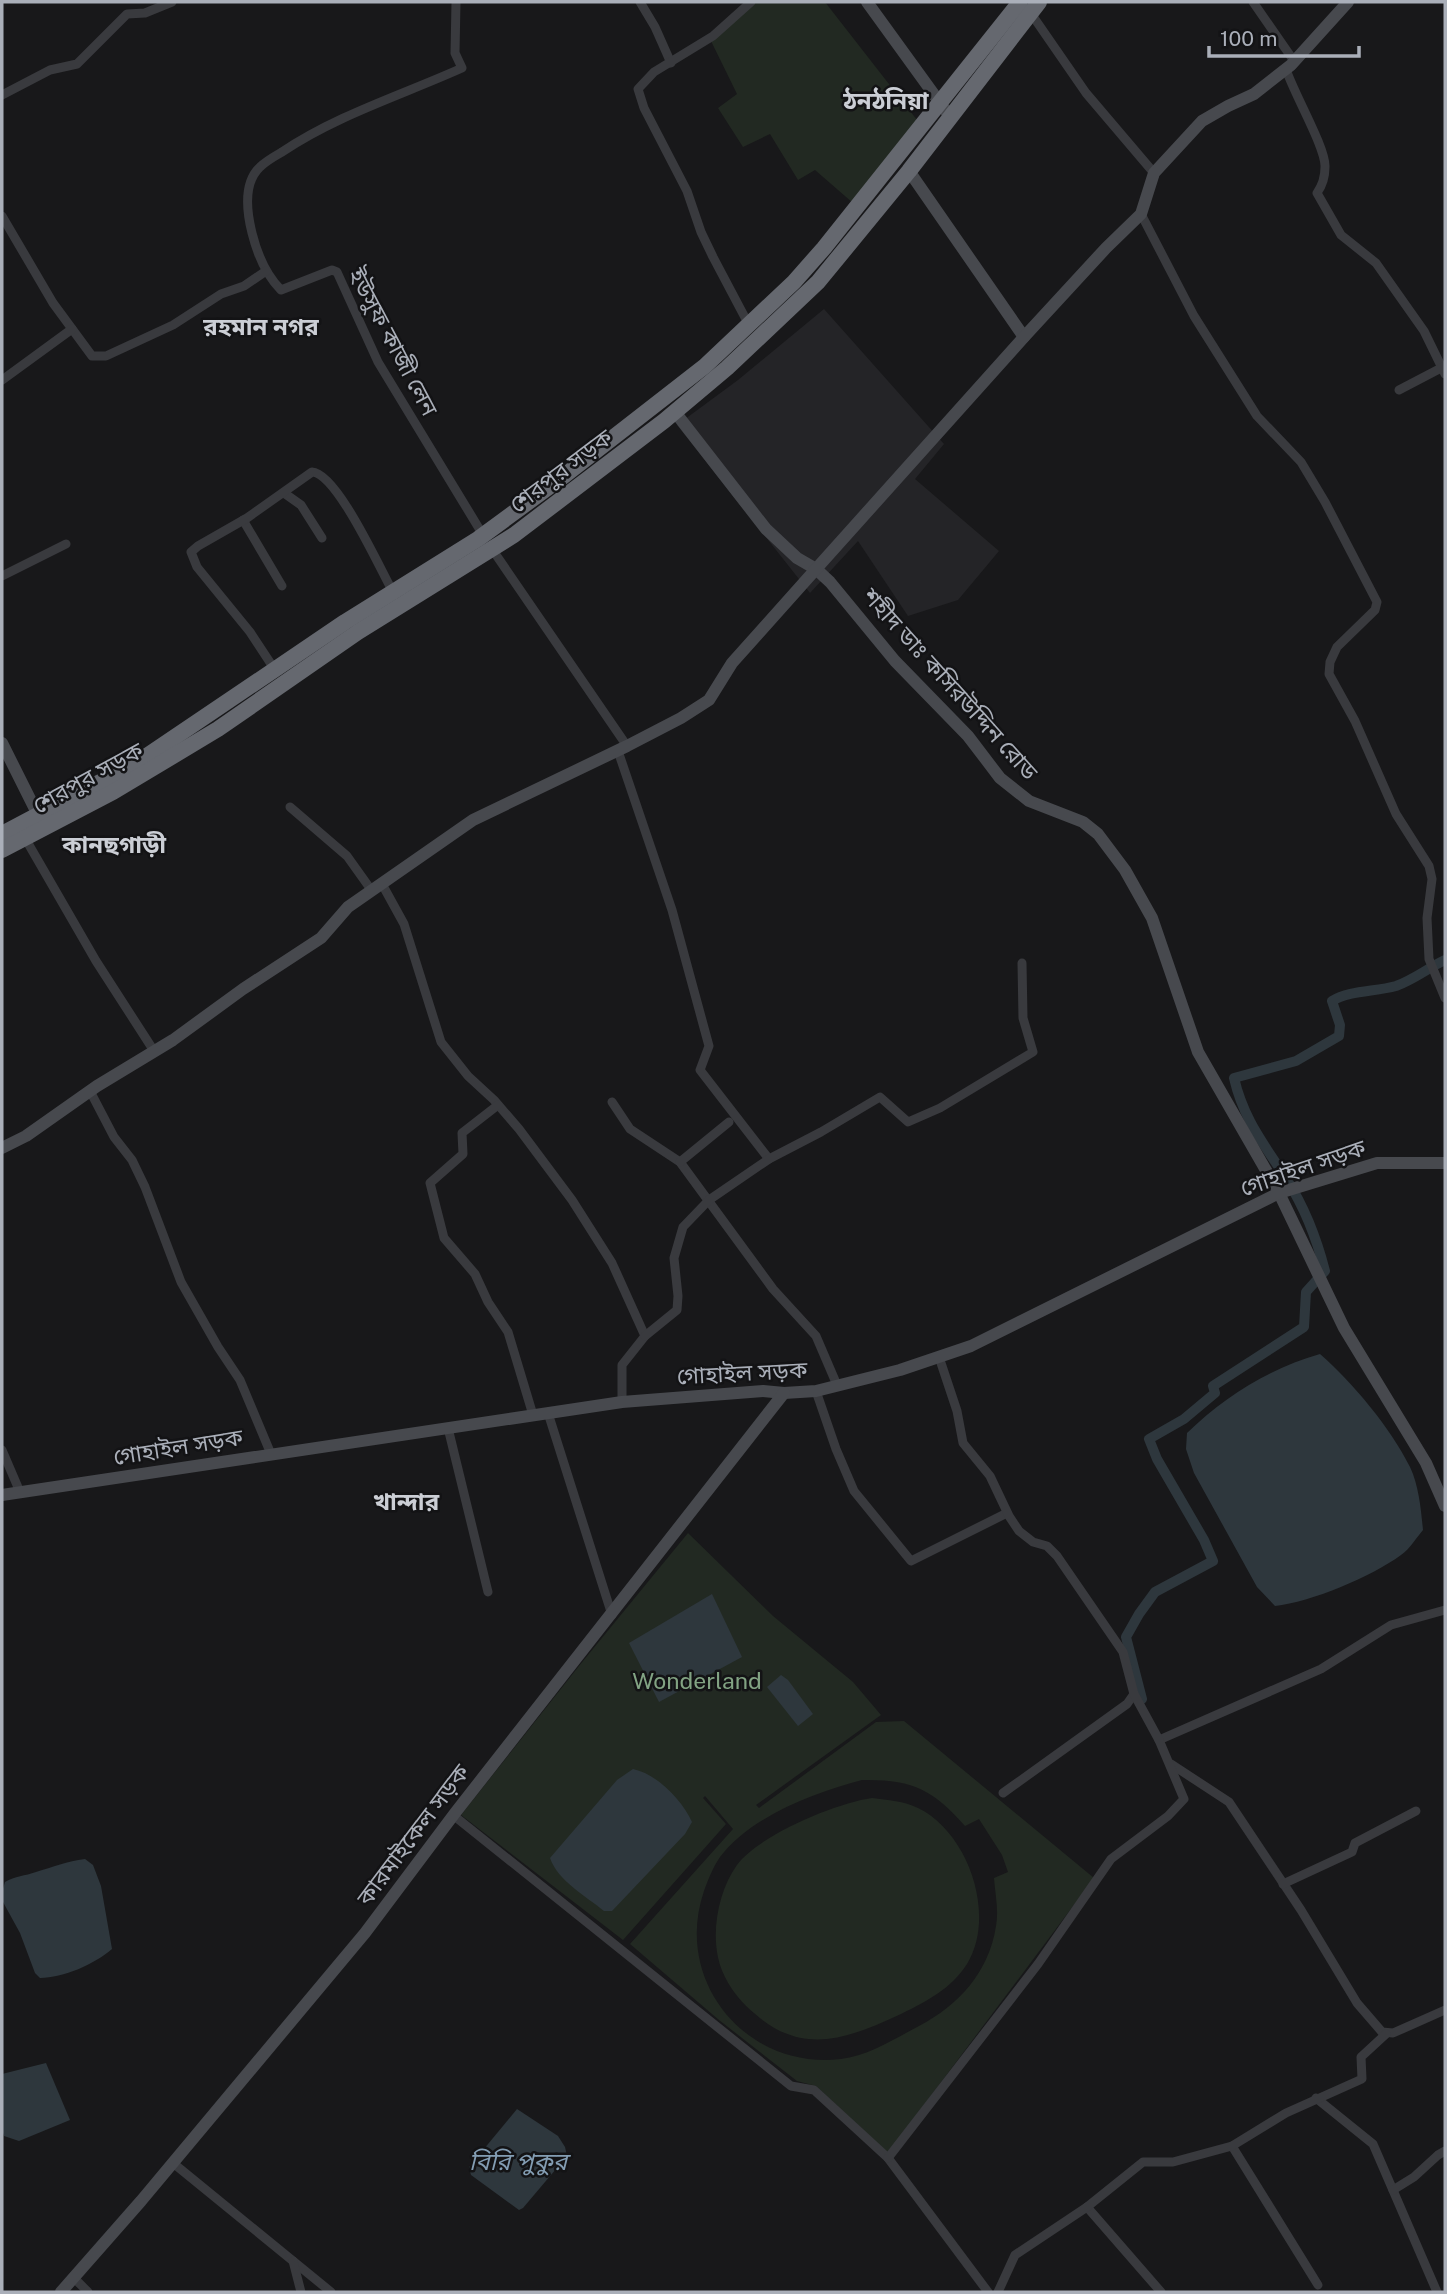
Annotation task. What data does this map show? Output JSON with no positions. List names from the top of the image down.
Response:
{
  "streets": {
    "highway": ["শেরপুর সড়ক"],
    "street": [
      "ইউসুফ কাজী লেন",
      "শহীদ ডাঃ কসিরউদ্দিন রোড",
      "গোহাইল সড়ক",
      "কারমাইকেল সড়ক"
    ]
  },
  "crossings": [
    ["ইউসুফ কাজী লেন", "শেরপুর সড়ক"],
    ["শেরপুর সড়ক", "শহীদ ডাঃ কসিরউদ্দিন রোড"],
    ["শহীদ ডাঃ কসিরউদ্দিন রোড", "গোহাইল সড়ক"],
    ["গোহাইল সড়ক", "কারমাইকেল সড়ক"]
  ],
  "districts": [
    "ঠনঠনিয়া",
    "রহমান নগর",
    "কানছগাড়ী",
    "খান্দার"
  ],
  "water": ["বিরি পুকুর"],
  "parks": ["Wonderland"],
  "scale_bar": "100 m"
}
